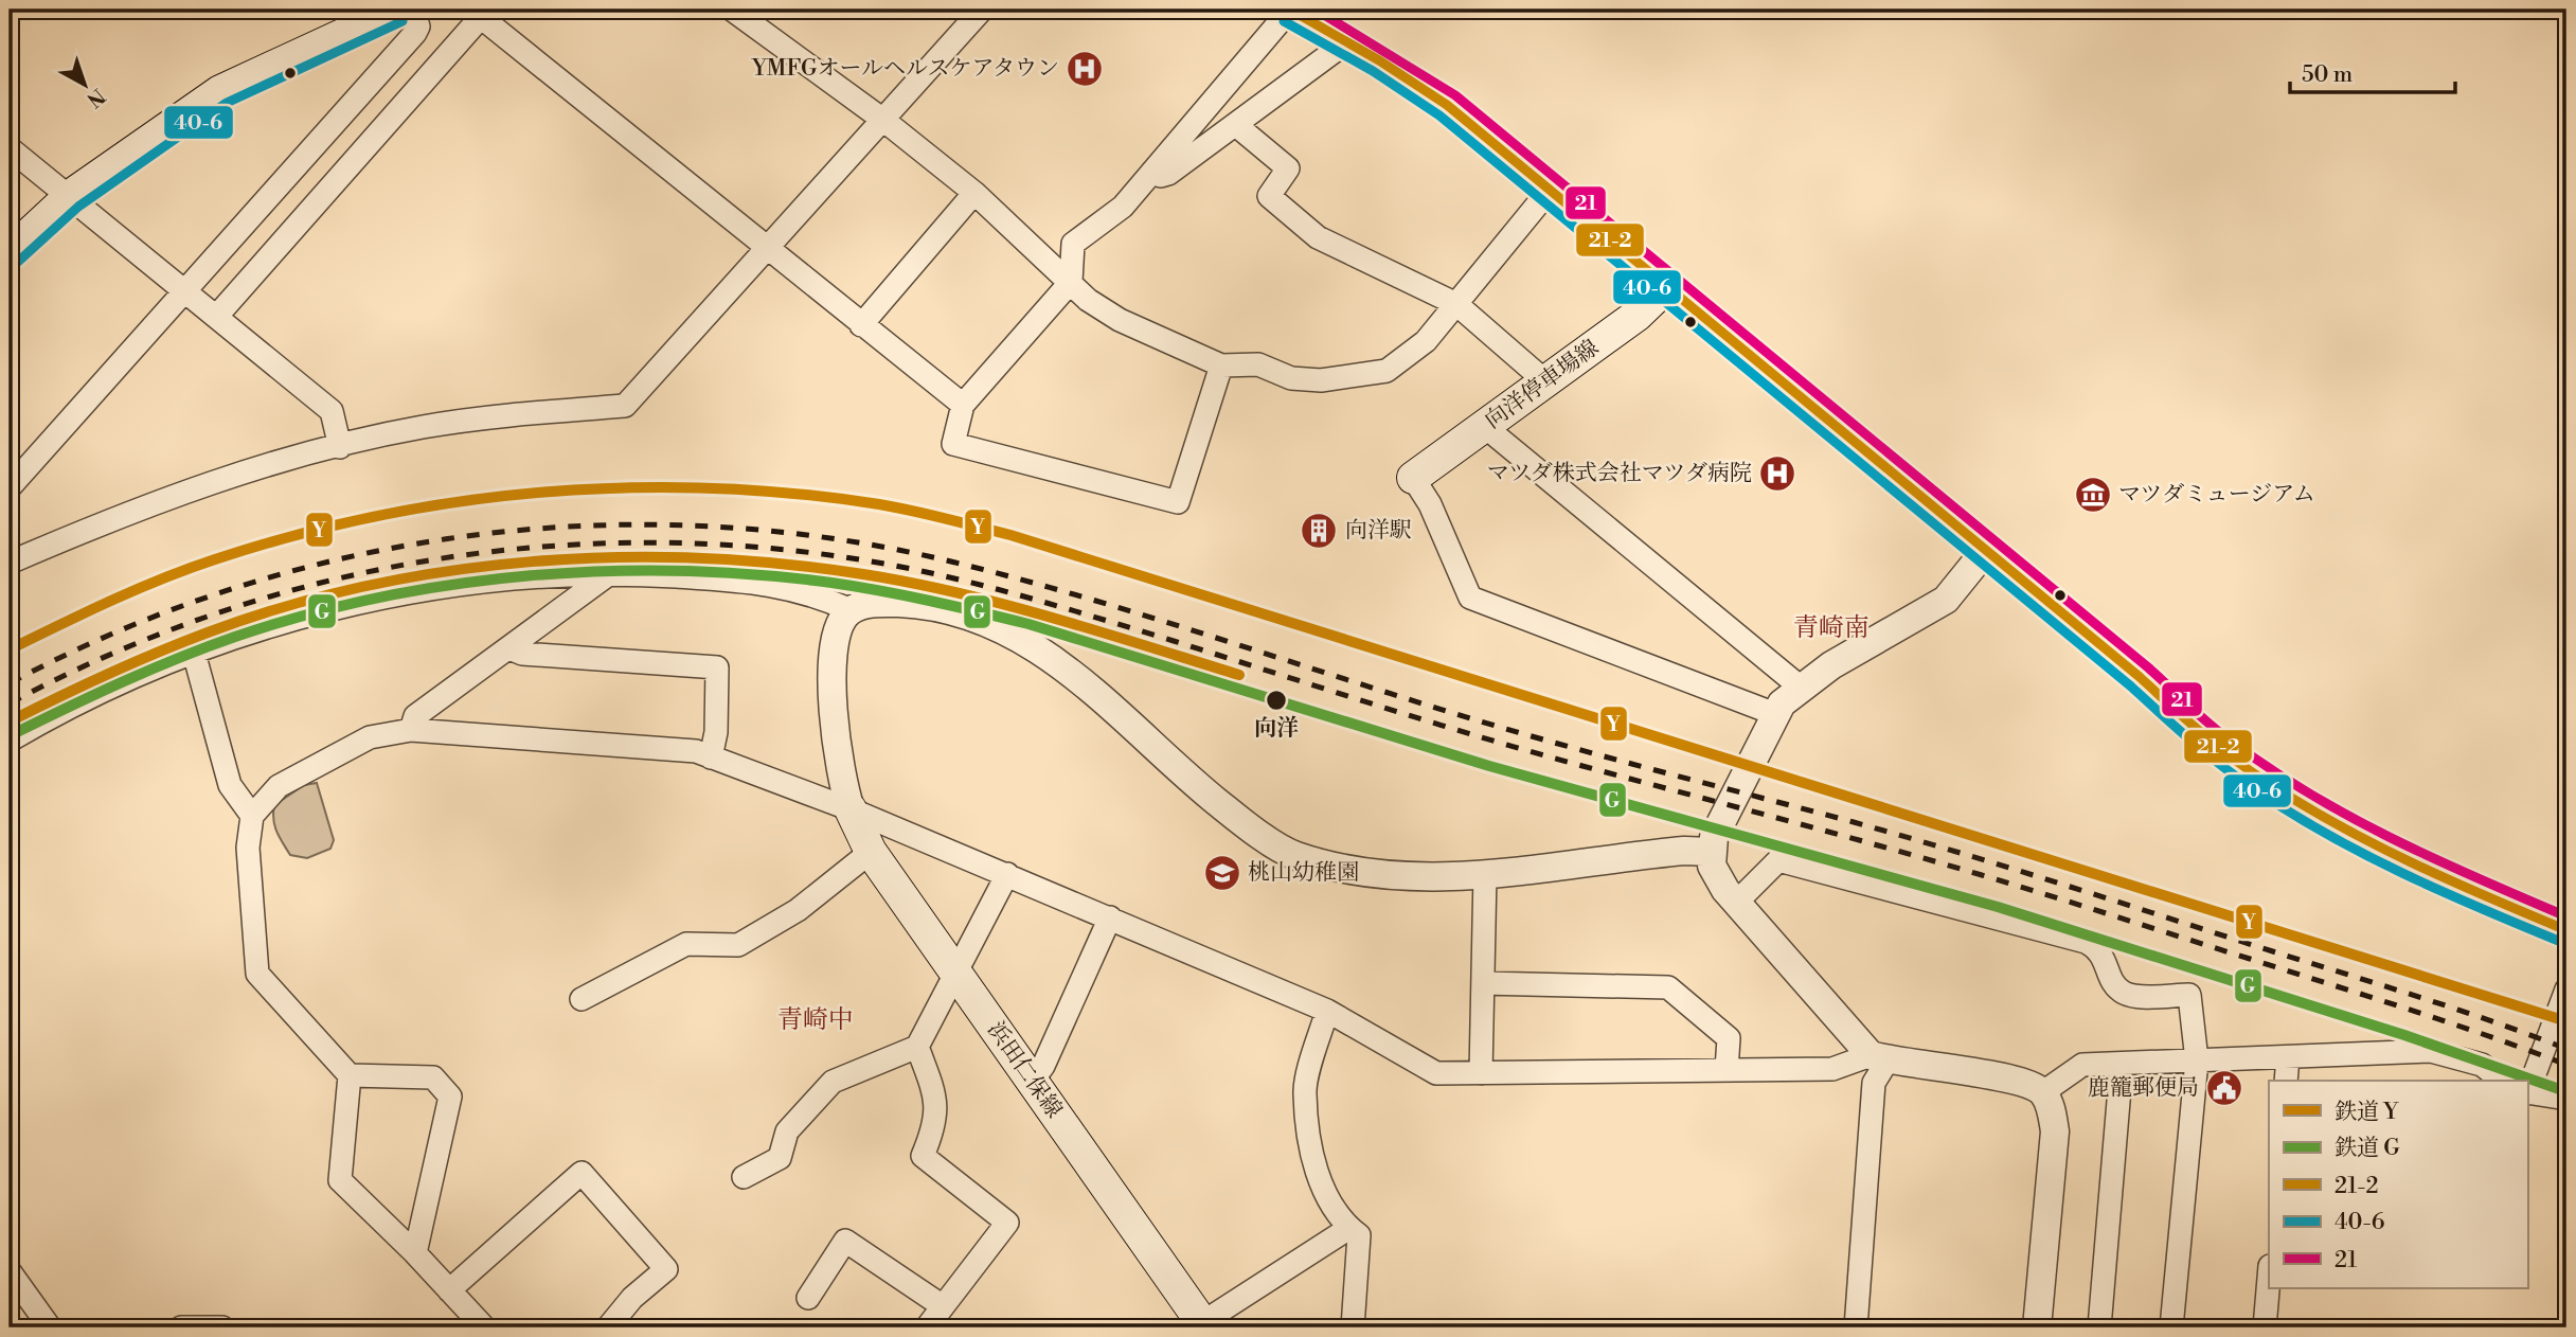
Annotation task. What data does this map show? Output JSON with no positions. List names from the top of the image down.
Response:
{
  "streets": {
    "main road": ["向洋停車場線", "浜田仁保線"]
  },
  "districts": ["青崎南", "青崎中"],
  "places": {
    "hospital": ["YMFGオールヘルスケアタウン", "マツダ株式会社マツダ病院"],
    "museum": ["マツダミュージアム"],
    "building": ["向洋駅"],
    "other": ["向洋"],
    "school or university": ["桃山幼稚園"],
    "public building": ["鹿籠郵便局"]
  },
  "lines": [
    "transit line 21-2",
    "transit line 21",
    "transit line 40-6",
    "rail line Y",
    "rail line G"
  ],
  "legend": [
    "鉄道 Y",
    "鉄道 G",
    "21-2",
    "40-6",
    "21"
  ],
  "scale_bar": "50 m",
  "north": "bottom right"
}
